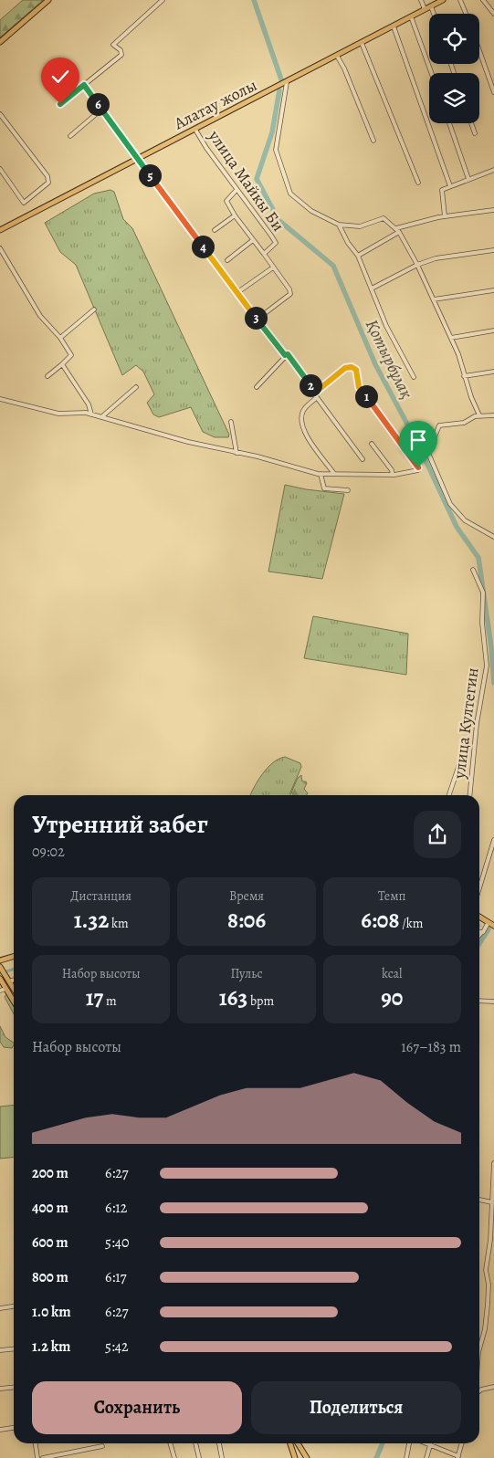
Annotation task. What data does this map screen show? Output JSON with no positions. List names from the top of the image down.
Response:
{
  "streets": {
    "main road": ["Алатау жолы"],
    "street": ["улица Майкы Би", "улица Култегин"]
  },
  "crossings": [
    ["Алатау жолы", "улица Майкы Би"]
  ],
  "water": ["Қотырбұлақ"],
  "page": {
    "pins": [
      "6",
      "5",
      "4",
      "3",
      "2",
      "1"
    ],
    "heading": ["Утренний забег", "09:02"],
    "stats": [
      ["Дистанция", "1.32 km"],
      ["Время", "8:06"],
      ["Темп", "6:08 /km"],
      ["Набор высоты", "17 m"],
      ["Пульс", "163 bpm"],
      ["kcal", "90"]
    ],
    "chart": ["Набор высоты", "167–183 m"],
    "list": [
      {
        "name": "200 m",
        "note": "6:27"
      },
      {
        "name": "400 m",
        "note": "6:12"
      },
      {
        "name": "600 m",
        "note": "5:40"
      },
      {
        "name": "800 m",
        "note": "6:17"
      },
      {
        "name": "1.0 km",
        "note": "6:27"
      },
      {
        "name": "1.2 km",
        "note": "5:42"
      }
    ],
    "buttons": ["Сохранить", "Поделиться"]
  }
}
